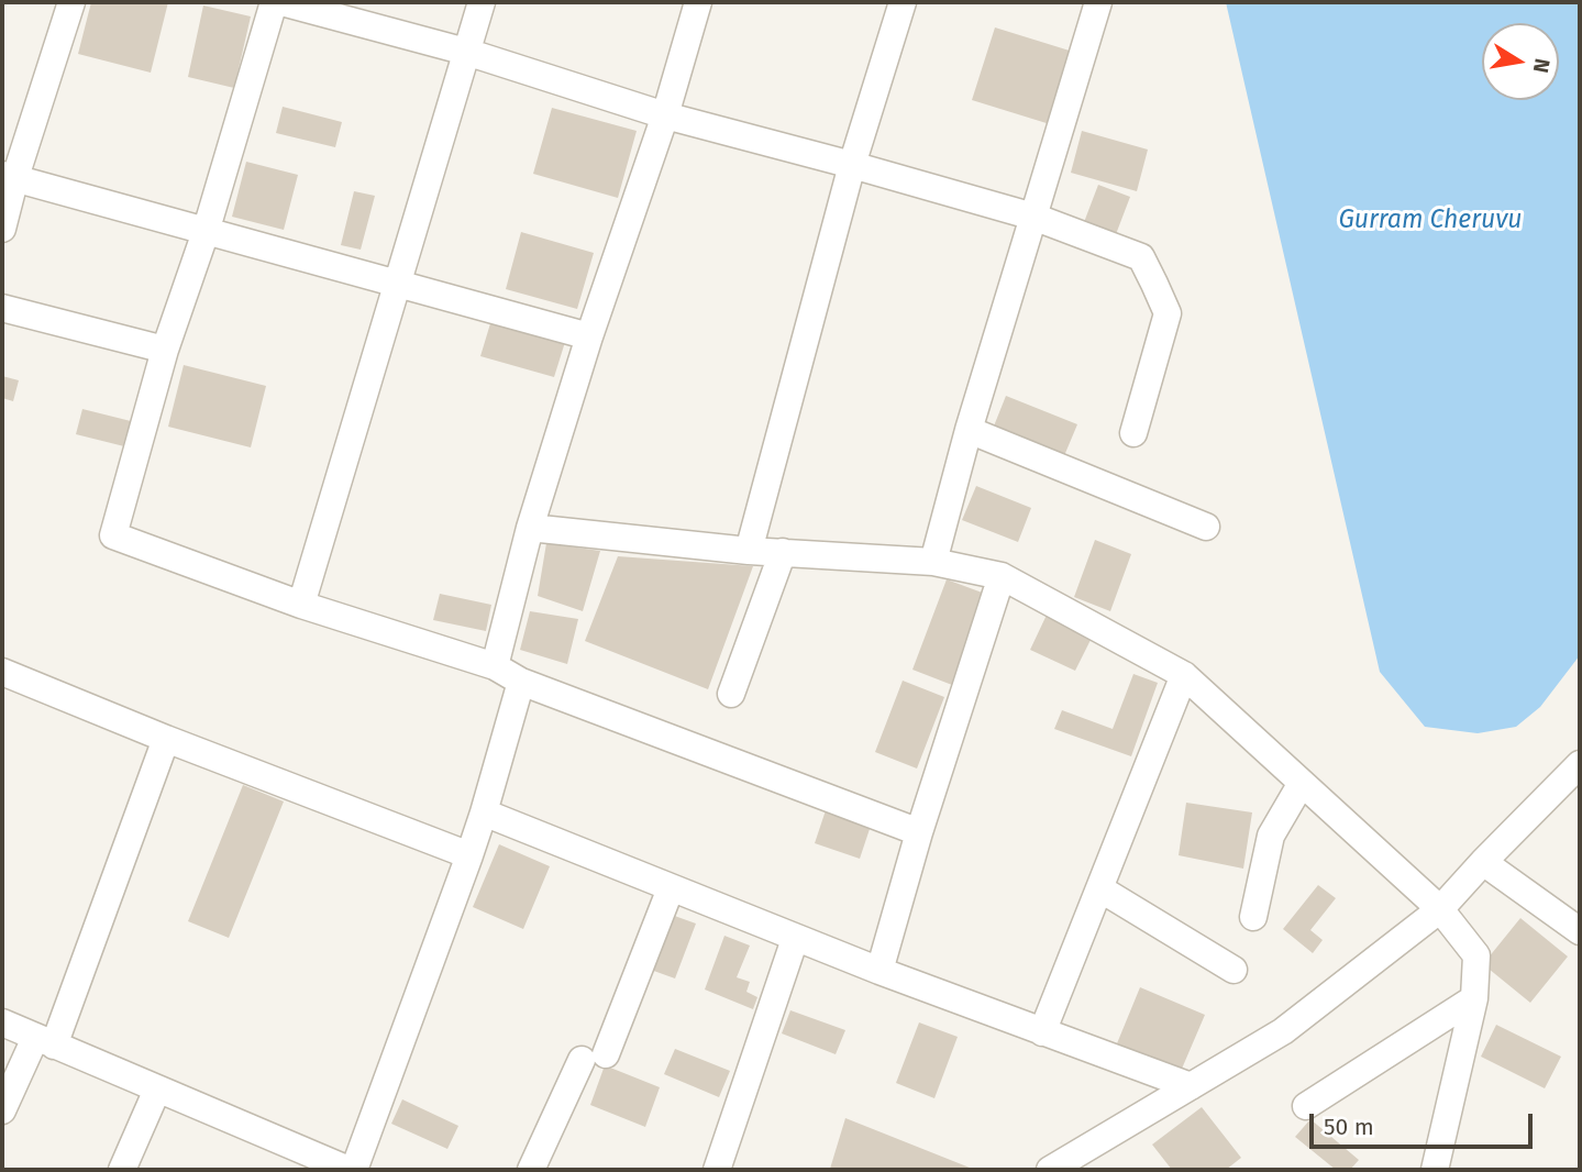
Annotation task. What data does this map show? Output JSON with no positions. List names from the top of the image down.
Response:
{
  "water": ["Gurram Cheruvu"],
  "scale_bar": "50 m",
  "north": "right"
}
